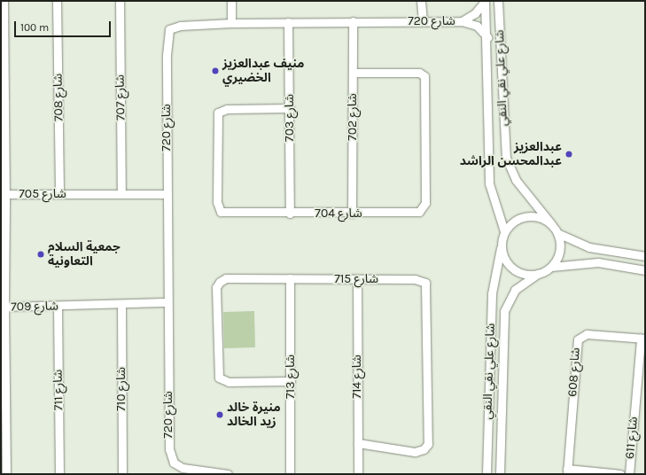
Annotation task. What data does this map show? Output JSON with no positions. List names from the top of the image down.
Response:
{
  "streets": {
    "street": [
      "شارع 720",
      "شارع علي نقي النقي",
      "شارع 708",
      "شارع 707",
      "شارع 702",
      "شارع 703",
      "شارع 705",
      "شارع 704",
      "شارع 715",
      "شارع 709",
      "شارع 608",
      "شارع 713",
      "شارع 714",
      "شارع 710",
      "شارع 711",
      "شارع 611"
    ]
  },
  "crossings": [
    ["شارع 720", "شارع علي نقي النقي"],
    ["شارع 720", "شارع 702"],
    ["شارع 720", "شارع 703"],
    ["شارع 720", "شارع 705"],
    ["شارع 720", "شارع 709"],
    ["شارع 708", "شارع 705"],
    ["شارع 707", "شارع 705"],
    ["شارع 702", "شارع 704"],
    ["شارع 703", "شارع 704"],
    ["شارع 715", "شارع 713"],
    ["شارع 715", "شارع 714"],
    ["شارع 709", "شارع 710"],
    ["شارع 709", "شارع 711"],
    ["شارع 608", "شارع 611"]
  ],
  "places": [
    "منيف عبدالعزيز الخضيري",
    "عبدالعزيز عبدالمحسن الراشد",
    "جمعية السلام التعاونية",
    "منيرة خالد زيد الخالد"
  ],
  "scale_bar": "100 m"
}
